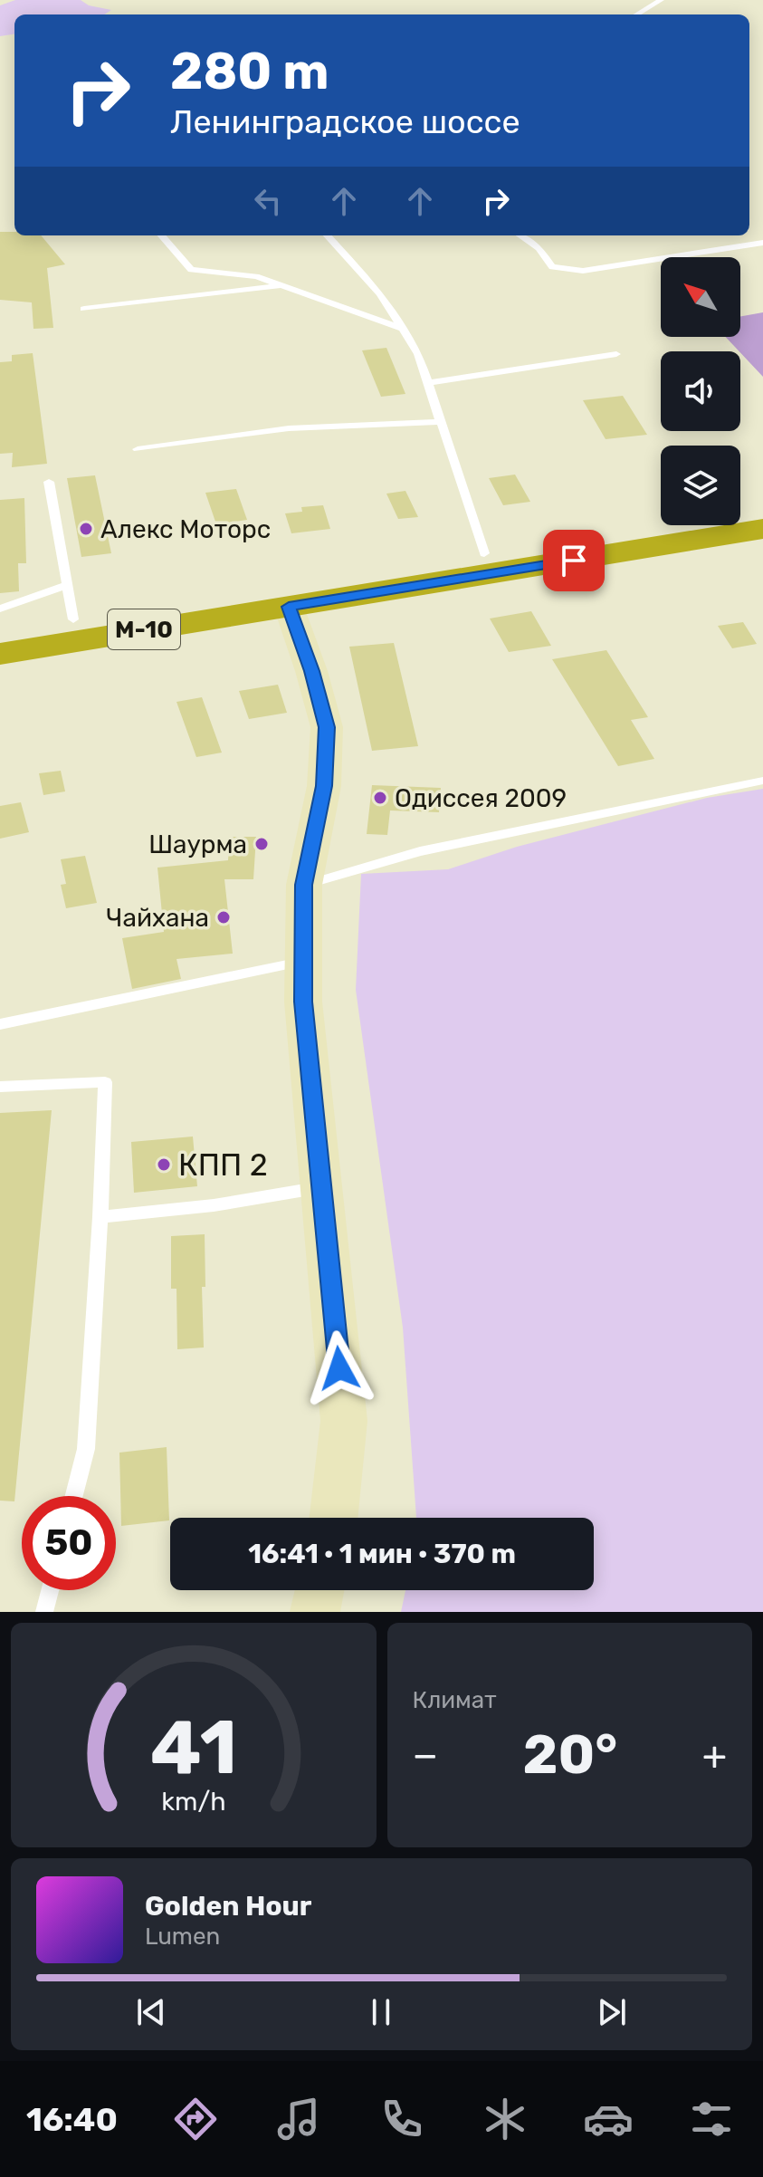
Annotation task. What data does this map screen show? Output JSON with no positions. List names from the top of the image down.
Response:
{
  "streets": {
    "highway": ["М-10"]
  },
  "places": [
    "Алекс Моторс",
    "Одиссея 2009",
    "Шаурма",
    "Чайхана",
    "КПП 2"
  ],
  "north": "top left",
  "page": {
    "turn": ["280 m", "Ленинградское шоссе"],
    "limit": "50",
    "trip": "16:41 · 1 мин · 370 m",
    "tile": "Климат",
    "heat": ["−", "20°", "+"],
    "song": ["Golden Hour", "Lumen"],
    "tabs": "16:40",
    "gauge": ["41", "km/h"]
  }
}
